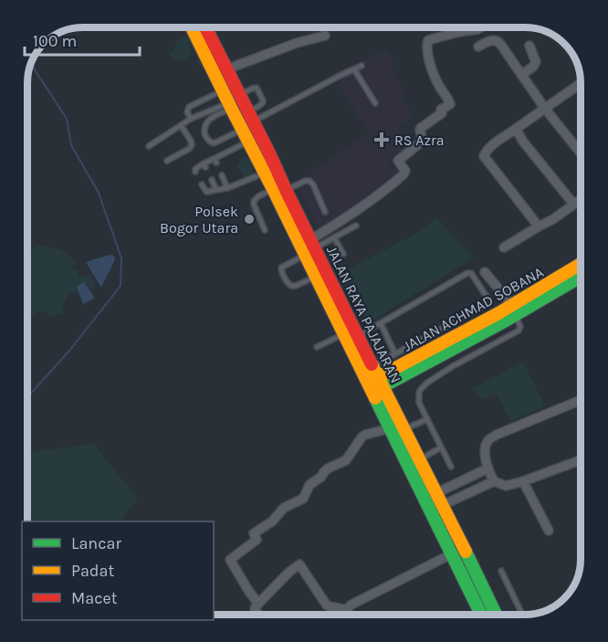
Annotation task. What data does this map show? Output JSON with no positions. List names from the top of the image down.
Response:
{
  "streets": {
    "main road": ["JALAN ACHMAD SOBANA", "JALAN RAYA PAJAJARAN"]
  },
  "crossings": [
    ["JALAN ACHMAD SOBANA", "JALAN RAYA PAJAJARAN"]
  ],
  "places": {
    "health": ["RS Azra"],
    "other": ["Polsek Bogor Utara"]
  },
  "legend": ["Lancar", "Padat", "Macet"],
  "scale_bar": "100 m"
}
